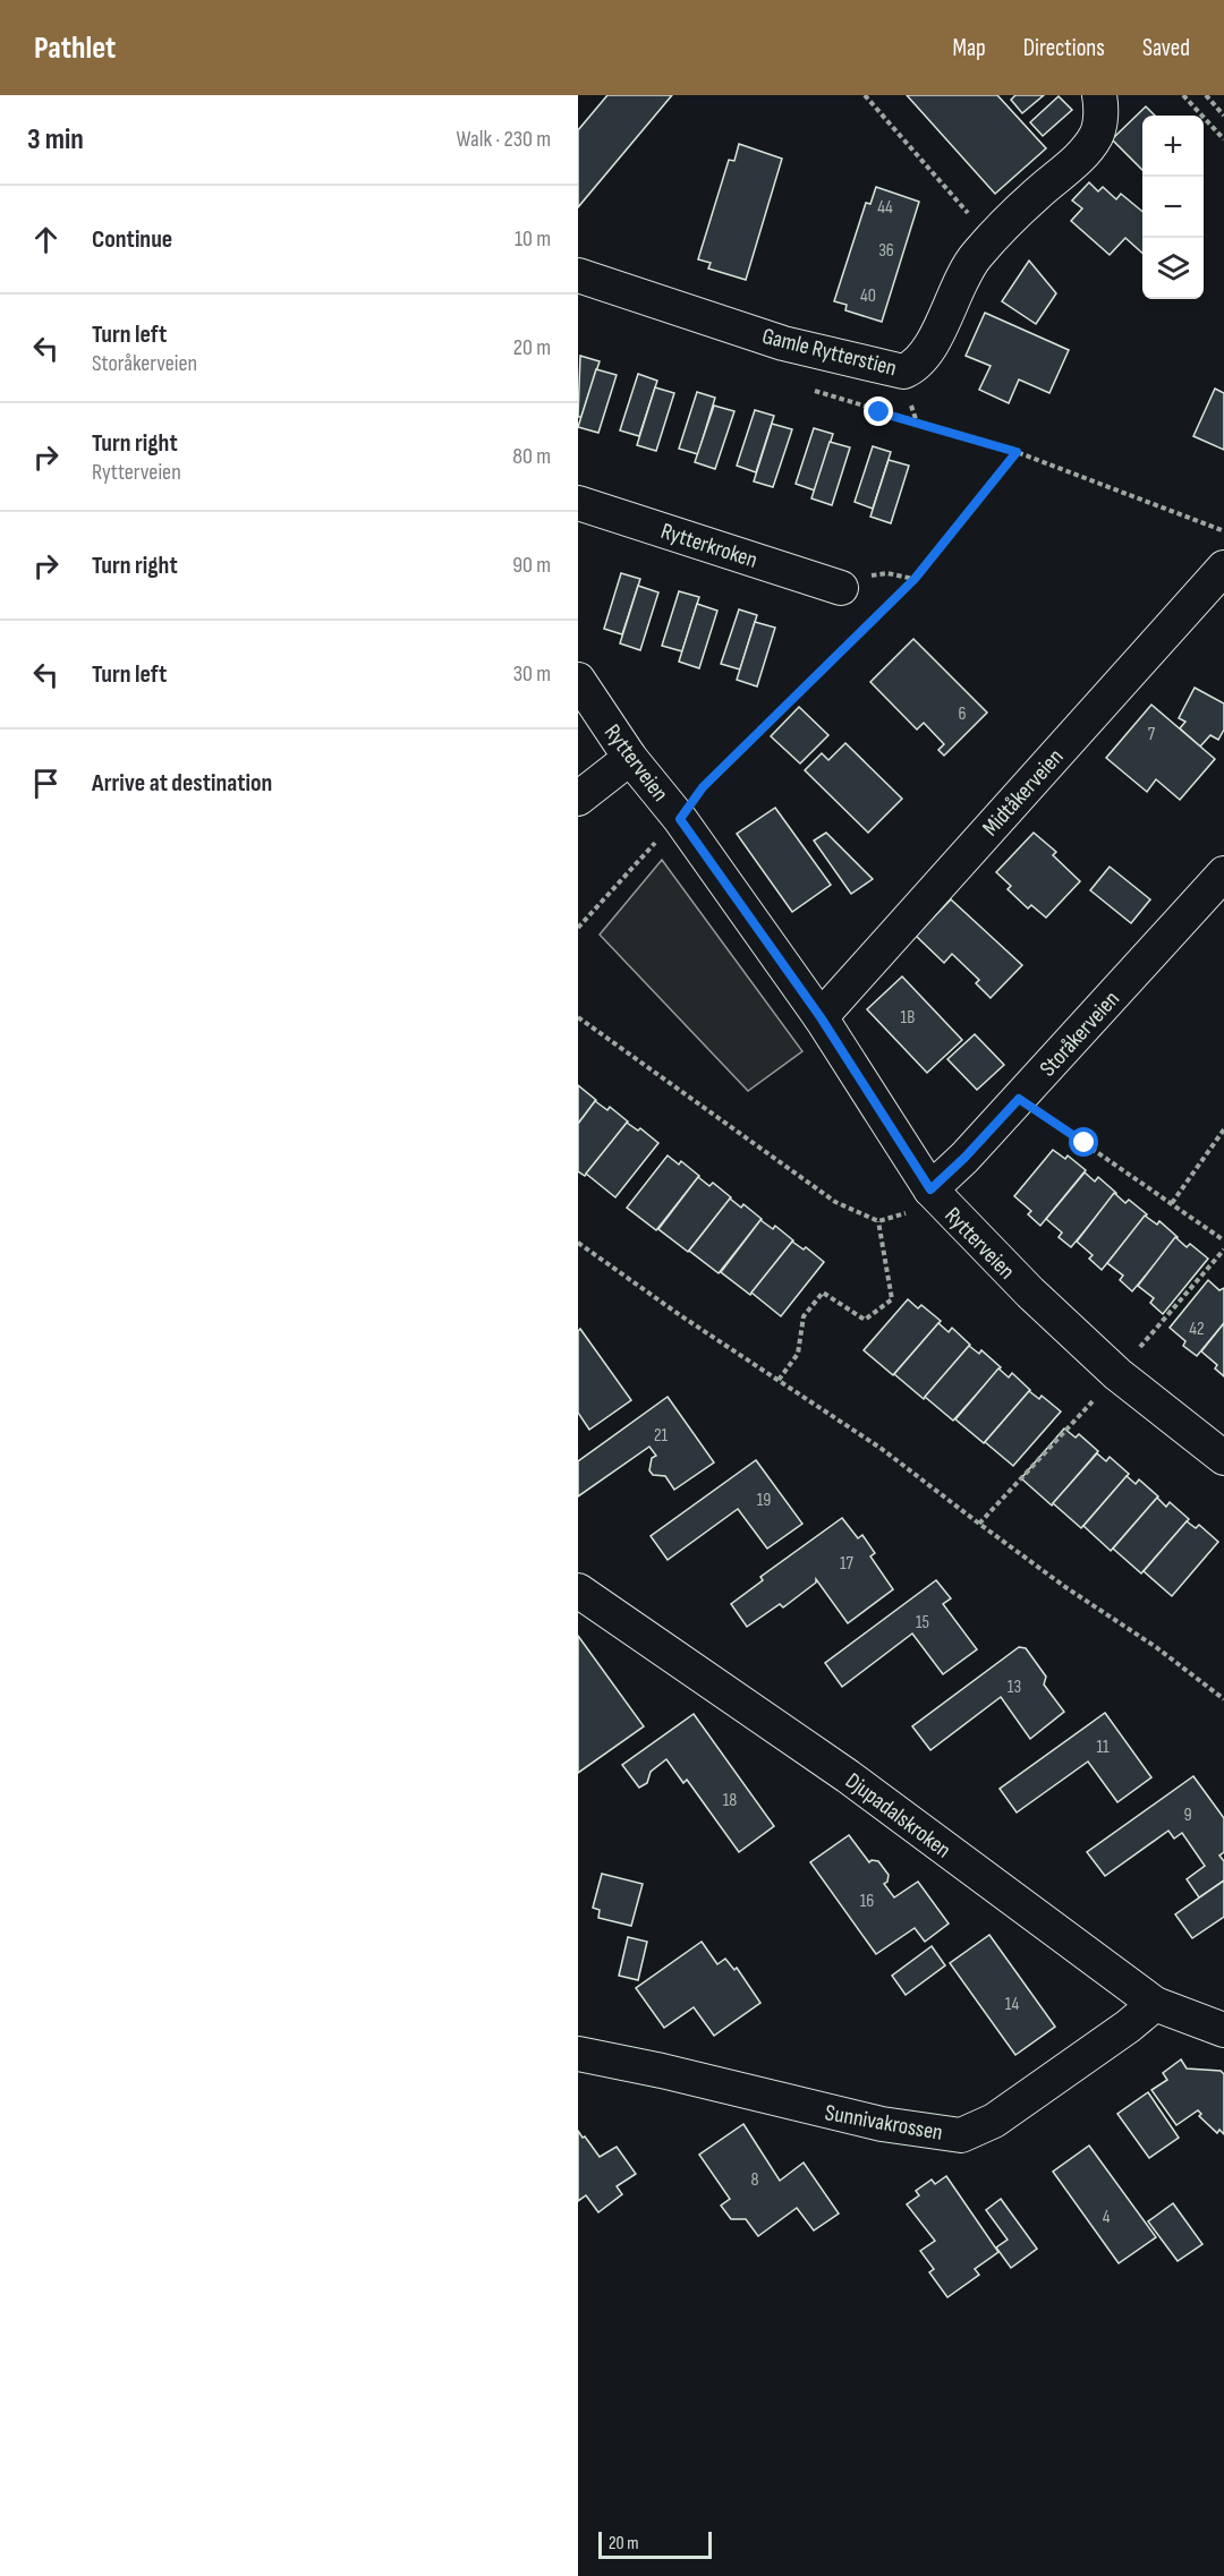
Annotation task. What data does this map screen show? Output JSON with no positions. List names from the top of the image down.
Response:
{
  "streets": {
    "street": [
      "Gamle Rytterstien",
      "Rytterkroken",
      "Rytterveien",
      "Midtåkerveien",
      "Storåkerveien",
      "Djupadalskroken",
      "Sunnivakrossen"
    ]
  },
  "crossings": [
    ["Rytterveien", "Midtåkerveien"],
    ["Rytterveien", "Storåkerveien"],
    ["Djupadalskroken", "Sunnivakrossen"]
  ],
  "house_numbers": [
    "44",
    "36",
    "40",
    "6",
    "7",
    "1B",
    "42",
    "21",
    "19",
    "17",
    "15",
    "13",
    "11",
    "18",
    "9",
    "16",
    "14",
    "8",
    "4"
  ],
  "scale_bar": "20 m",
  "page": {
    "header": "Pathlet",
    "nav": ["Map", "Directions", "Saved"],
    "heading": ["3 min", "Walk · 230 m"],
    "map_buttons": ["+", "−"],
    "list": [
      ["Continue", "10 m"],
      ["Turn left", "Storåkerveien", "20 m"],
      ["Turn right", "Rytterveien", "80 m"],
      ["Turn right", "90 m"],
      ["Turn left", "30 m"],
      "Arrive at destination"
    ],
    "scale": "20 m"
  }
}
